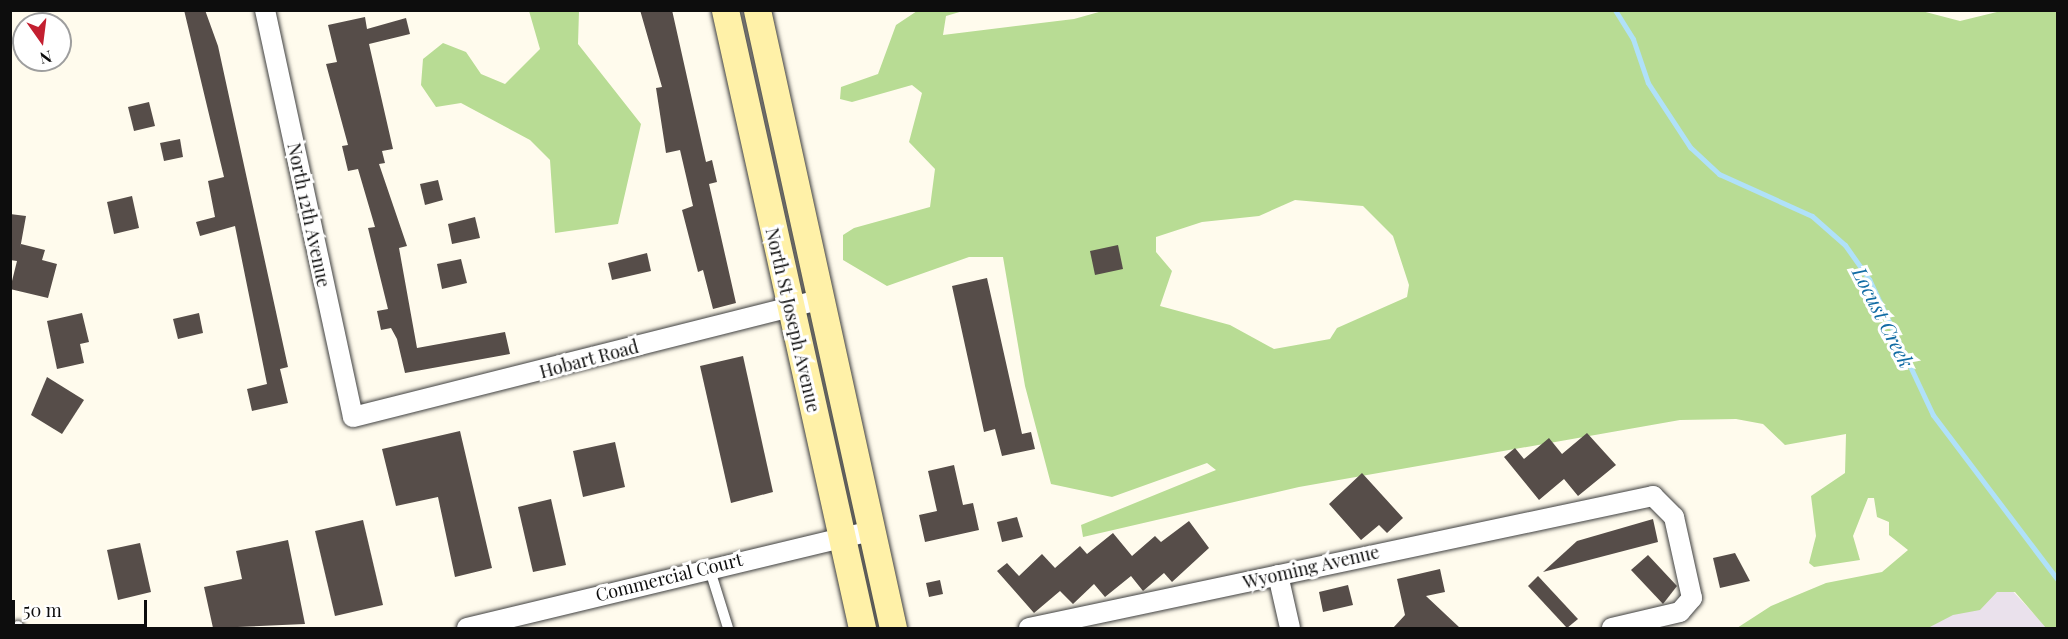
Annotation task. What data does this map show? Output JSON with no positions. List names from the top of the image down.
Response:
{
  "streets": {
    "main road": ["North St Joseph Avenue"],
    "street": [
      "North 12th Avenue",
      "Hobart Road",
      "Wyoming Avenue",
      "Commercial Court"
    ]
  },
  "crossings": [
    ["North 12th Avenue", "Hobart Road"],
    ["North St Joseph Avenue", "Hobart Road"],
    ["North St Joseph Avenue", "Commercial Court"]
  ],
  "water": ["Locust Creek"],
  "scale_bar": "50 m",
  "north": "bottom"
}
